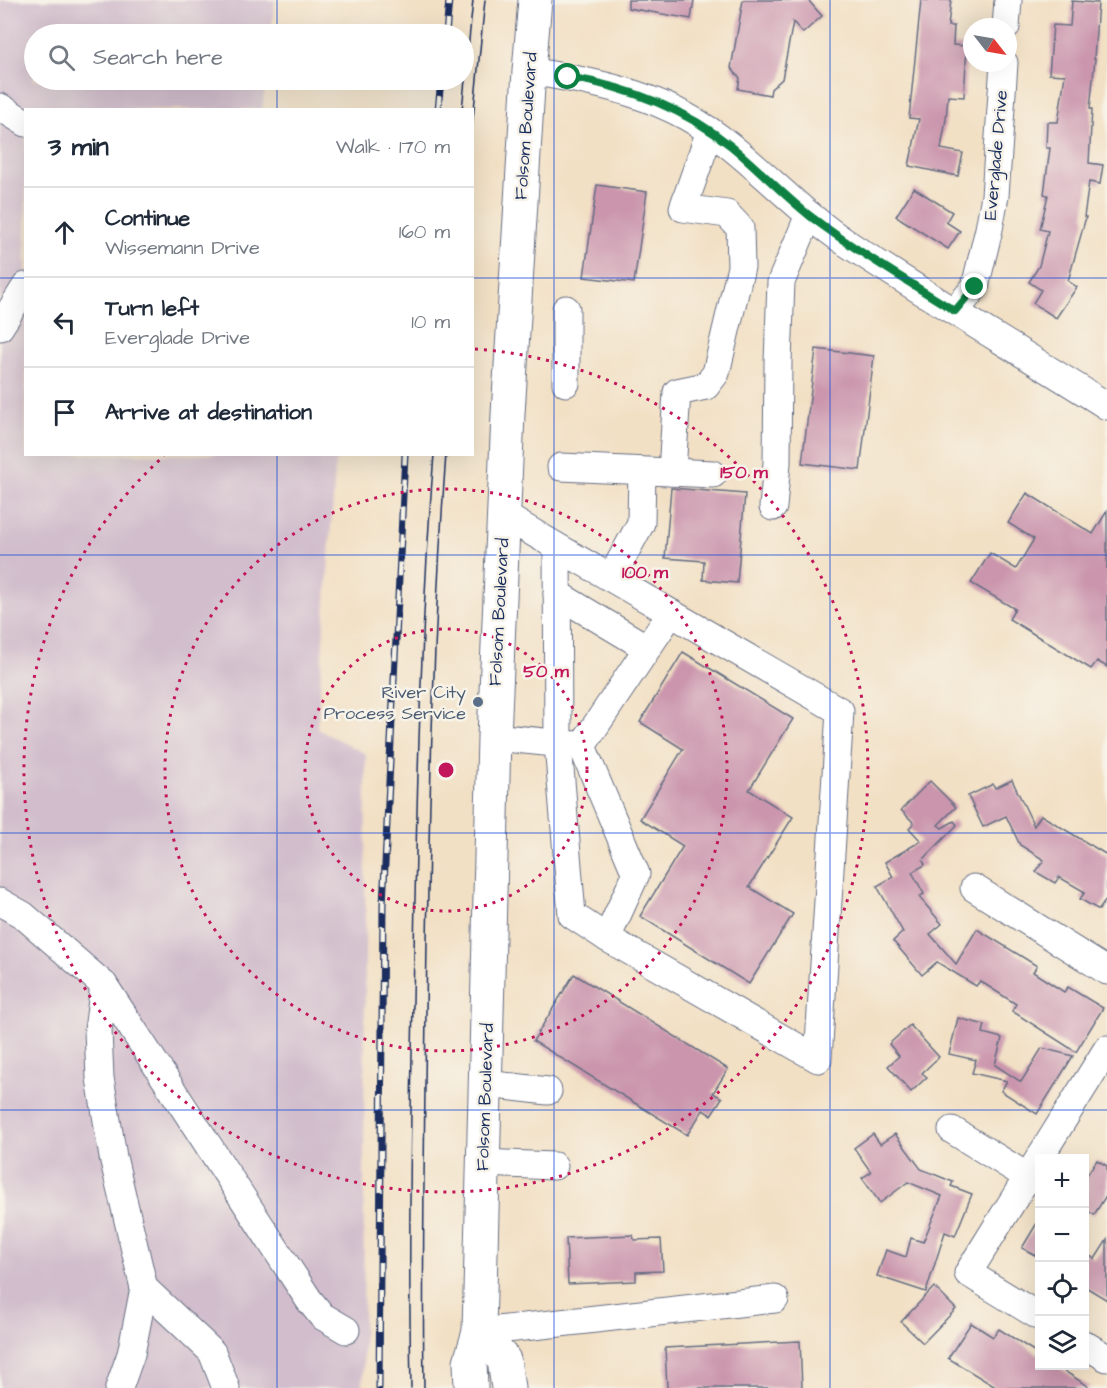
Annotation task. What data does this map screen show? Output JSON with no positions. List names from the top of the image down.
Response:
{
  "streets": {
    "main road": ["Folsom Boulevard"],
    "street": ["Everglade Drive"]
  },
  "places": ["River City Process Service"],
  "north": "bottom right",
  "page": {
    "search": "Search here",
    "heading": ["3 min", "Walk · 170 m"],
    "list": [
      ["Continue", "Wissemann Drive", "160 m"],
      ["Turn left", "Everglade Drive", "10 m"],
      "Arrive at destination"
    ],
    "map_buttons": ["+", "−"]
  },
  "rings": ["150 m", "100 m", "50 m"]
}
